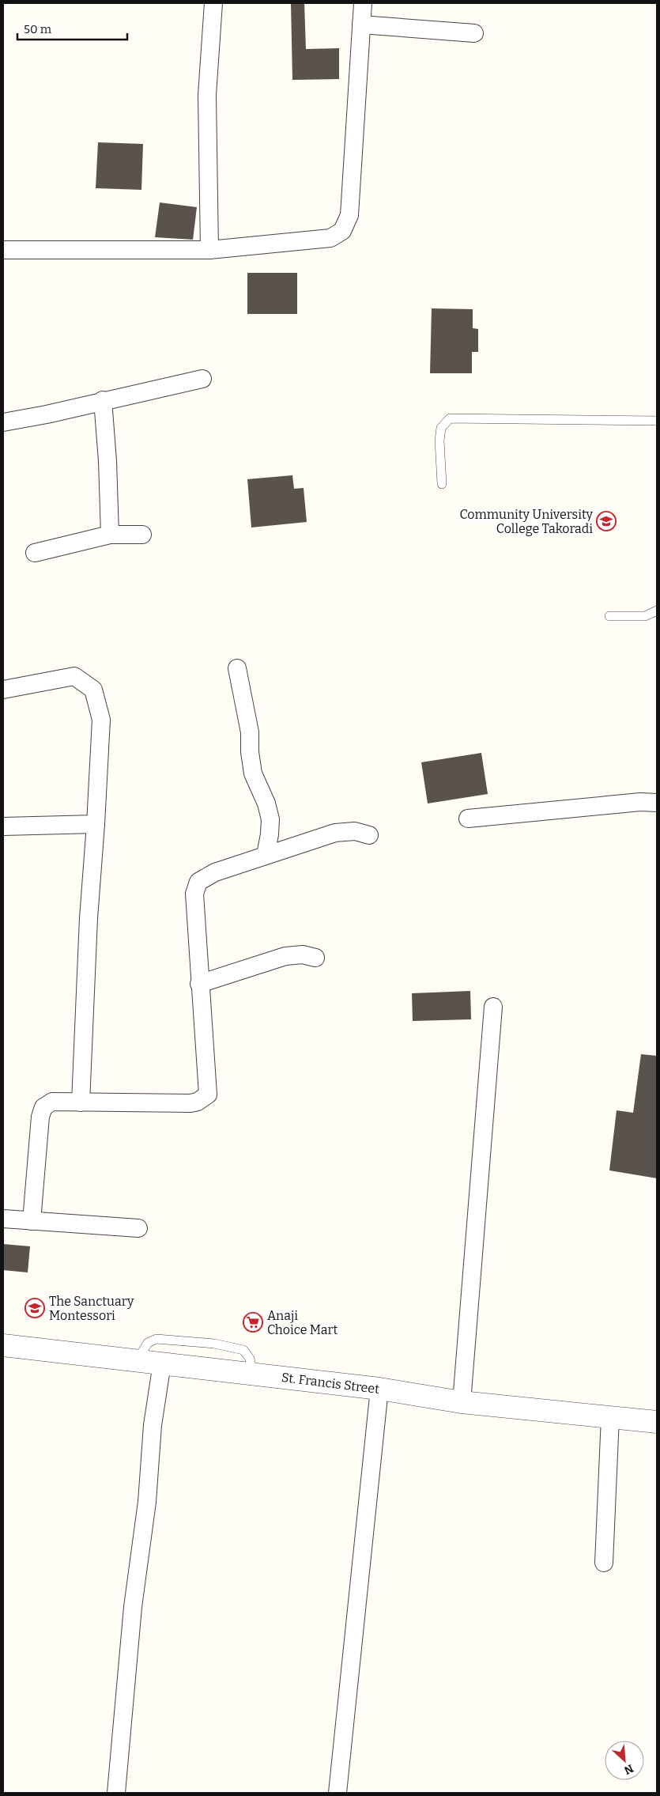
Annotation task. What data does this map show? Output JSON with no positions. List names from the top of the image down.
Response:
{
  "streets": {
    "street": ["St. Francis Street"]
  },
  "places": {
    "school or university": ["Community University College Takoradi", "The Sanctuary Montessori"],
    "supermarket": ["Anaji Choice Mart"]
  },
  "scale_bar": "50 m",
  "north": "bottom right"
}
